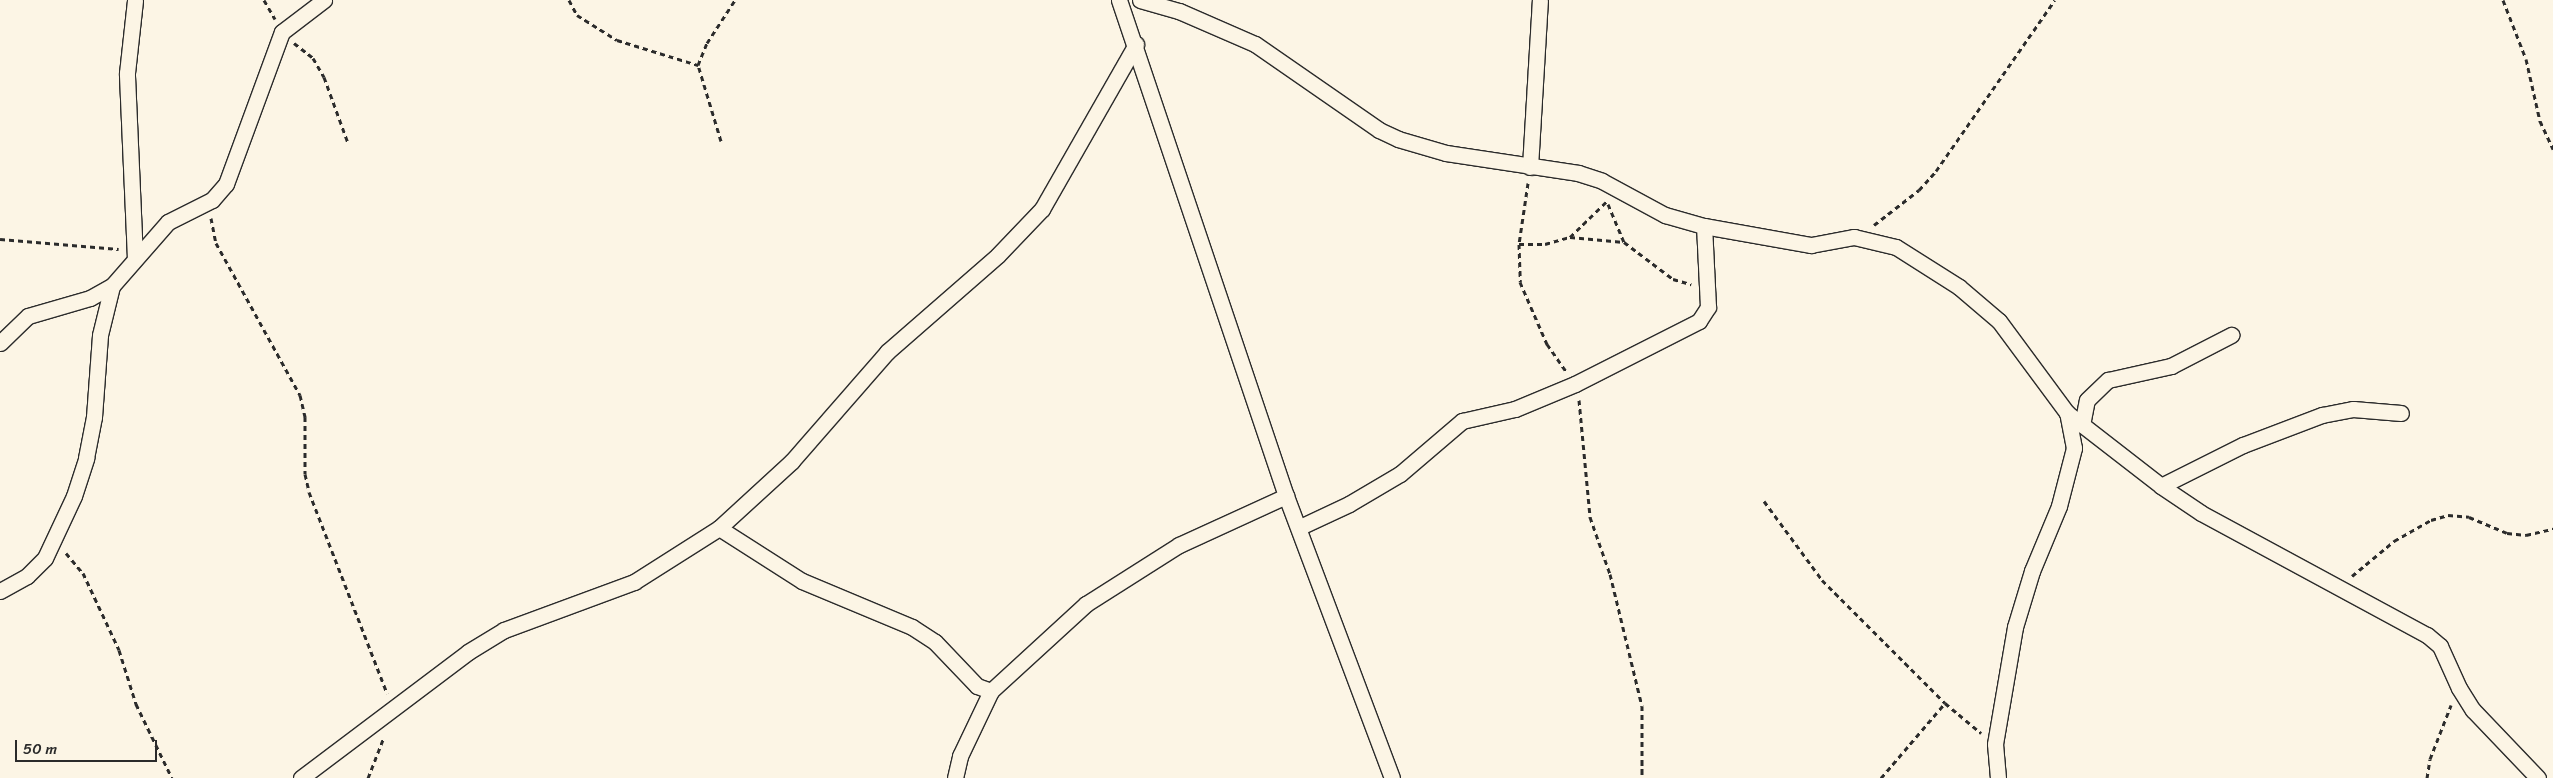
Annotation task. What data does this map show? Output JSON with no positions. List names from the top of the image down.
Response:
{
  "scale_bar": "50 m"
}
